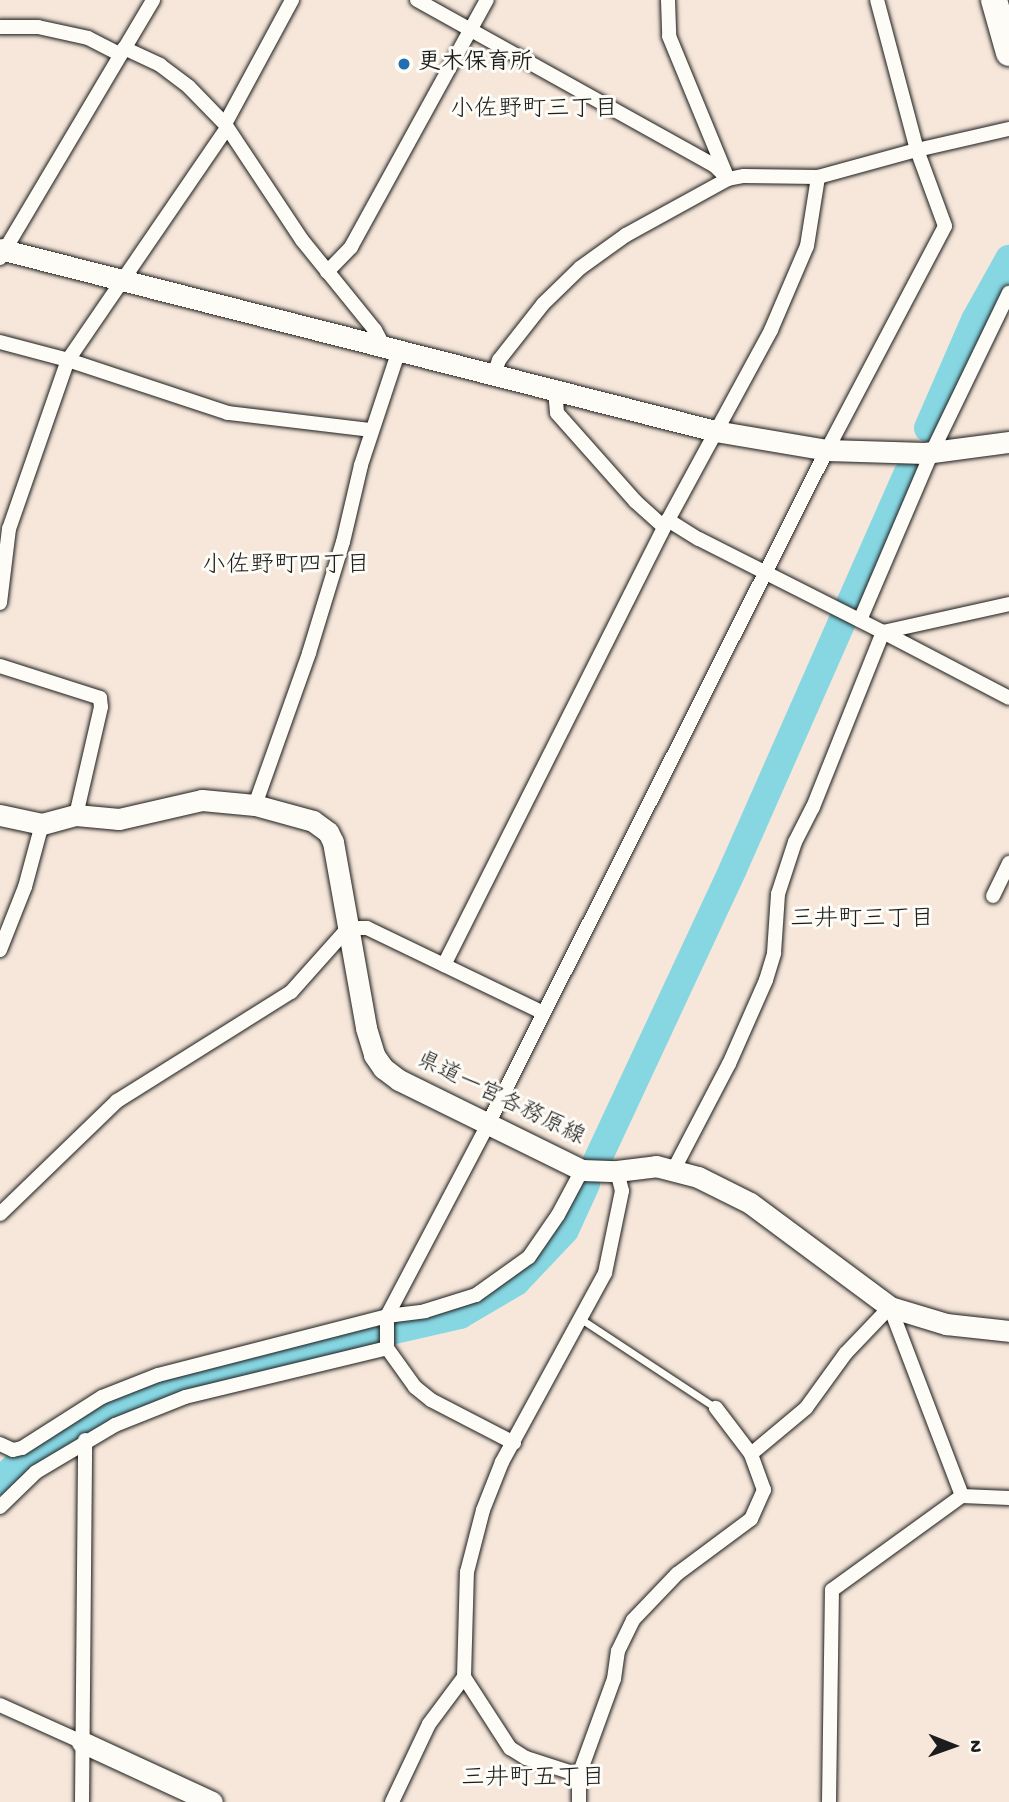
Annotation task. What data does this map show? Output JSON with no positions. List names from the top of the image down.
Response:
{
  "streets": {
    "main road": ["県道一宮各務原線"]
  },
  "districts": [
    "小佐野町三丁目",
    "小佐野町四丁目",
    "三井町三丁目",
    "三井町五丁目"
  ],
  "places": ["更木保育所"],
  "north": "right"
}
